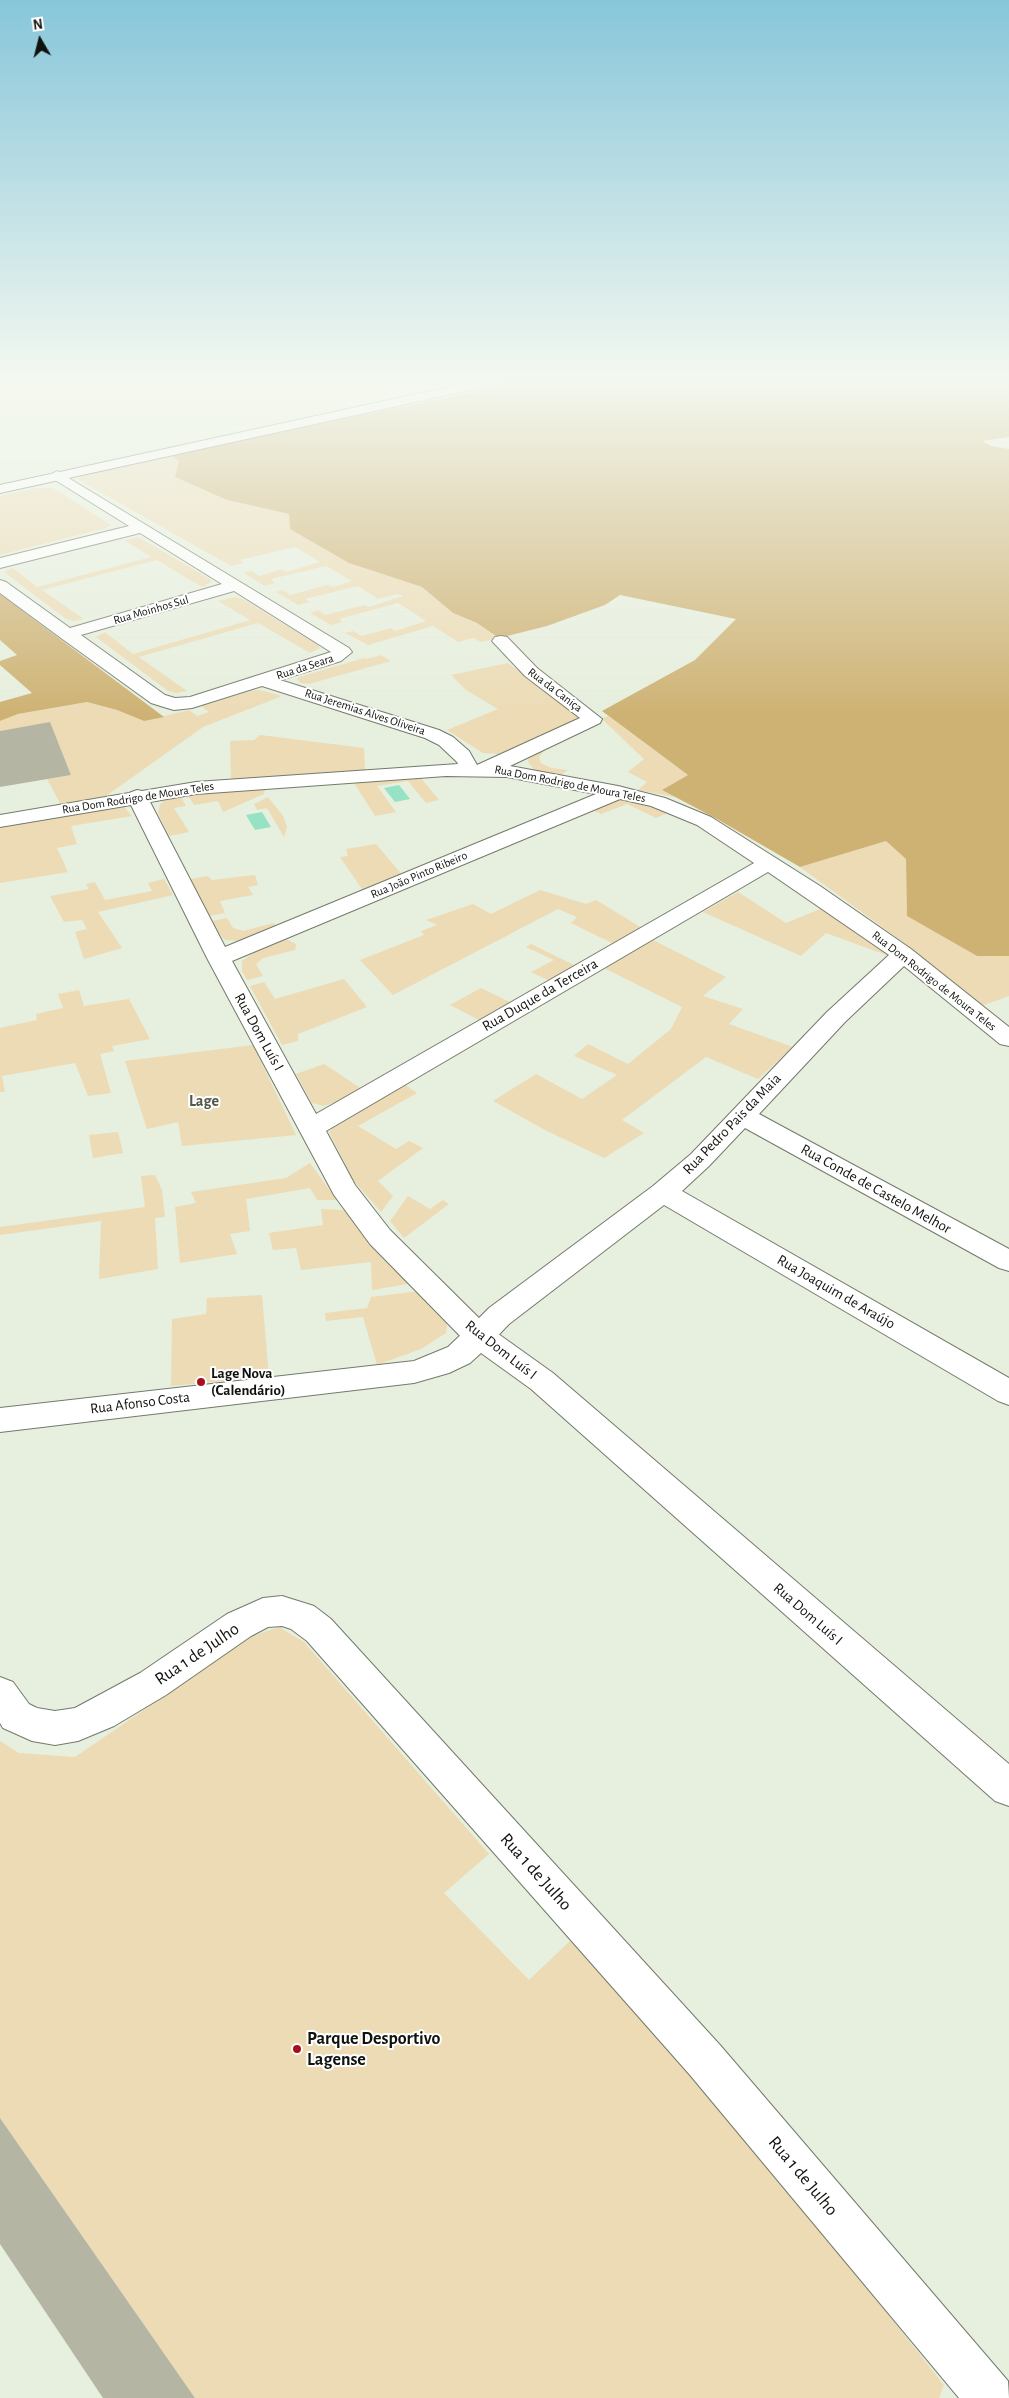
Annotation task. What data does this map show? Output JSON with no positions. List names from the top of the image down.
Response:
{
  "streets": {
    "street": [
      "Rua Moinhos Sul",
      "Rua da Seara",
      "Rua da Caniça",
      "Rua Jeremias Alves Oliveira",
      "Rua Dom Rodrigo de Moura Teles",
      "Rua João Pinto Ribeiro",
      "Rua Duque da Terceira",
      "Rua Dom Luís I",
      "Rua Pedro Pais da Maia",
      "Rua Conde de Castelo Melhor",
      "Rua Joaquim de Araújo",
      "Rua Afonso Costa",
      "Rua 1 de Julho"
    ]
  },
  "crossings": [
    ["Rua Moinhos Sul", "Rua da Seara"],
    ["Rua da Seara", "Rua Jeremias Alves Oliveira"],
    ["Rua da Caniça", "Rua Jeremias Alves Oliveira"],
    ["Rua da Caniça", "Rua Dom Rodrigo de Moura Teles"],
    ["Rua Jeremias Alves Oliveira", "Rua Dom Rodrigo de Moura Teles"],
    ["Rua Dom Rodrigo de Moura Teles", "Rua João Pinto Ribeiro"],
    ["Rua Dom Rodrigo de Moura Teles", "Rua Duque da Terceira"],
    ["Rua Dom Rodrigo de Moura Teles", "Rua Dom Luís I"],
    ["Rua Dom Rodrigo de Moura Teles", "Rua Pedro Pais da Maia"],
    ["Rua João Pinto Ribeiro", "Rua Dom Luís I"],
    ["Rua Duque da Terceira", "Rua Dom Luís I"],
    ["Rua Dom Luís I", "Rua Pedro Pais da Maia"],
    ["Rua Dom Luís I", "Rua Afonso Costa"],
    ["Rua Pedro Pais da Maia", "Rua Conde de Castelo Melhor"],
    ["Rua Pedro Pais da Maia", "Rua Joaquim de Araújo"],
    ["Rua Pedro Pais da Maia", "Rua Afonso Costa"]
  ],
  "districts": ["Lage"],
  "places": ["Lage Nova (Calendário)", "Parque Desportivo Lagense"],
  "north": "top"
}
